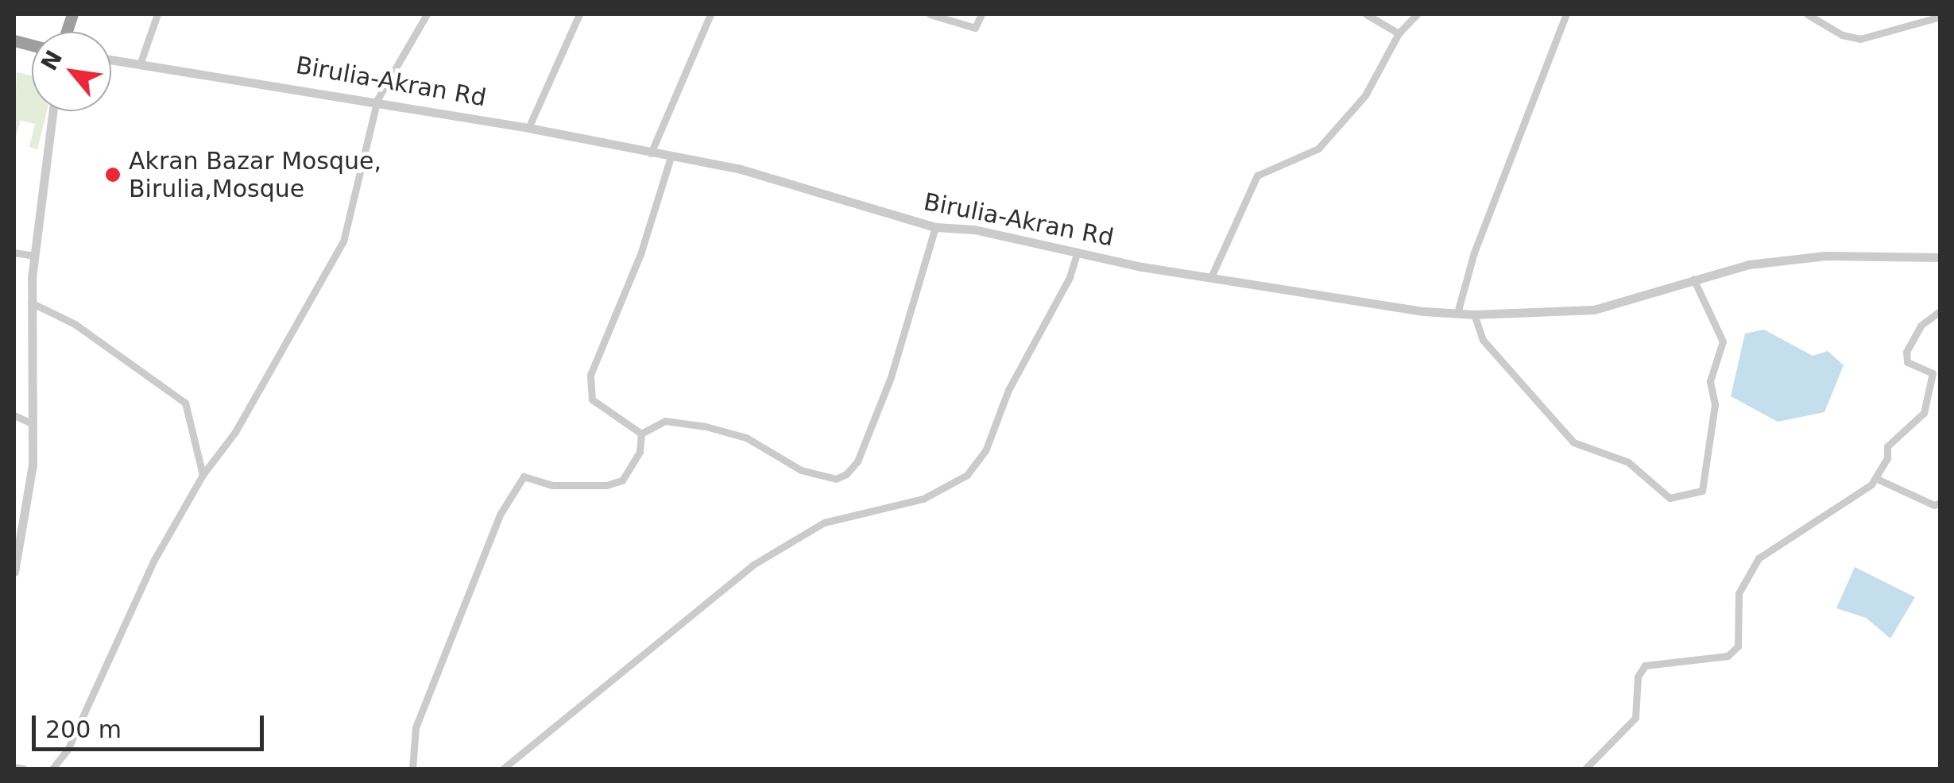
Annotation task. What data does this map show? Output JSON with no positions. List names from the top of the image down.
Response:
{
  "streets": {
    "street": ["Birulia-Akran Rd"]
  },
  "places": ["Akran Bazar Mosque, Birulia,Mosque"],
  "scale_bar": "200 m",
  "north": "top left"
}
